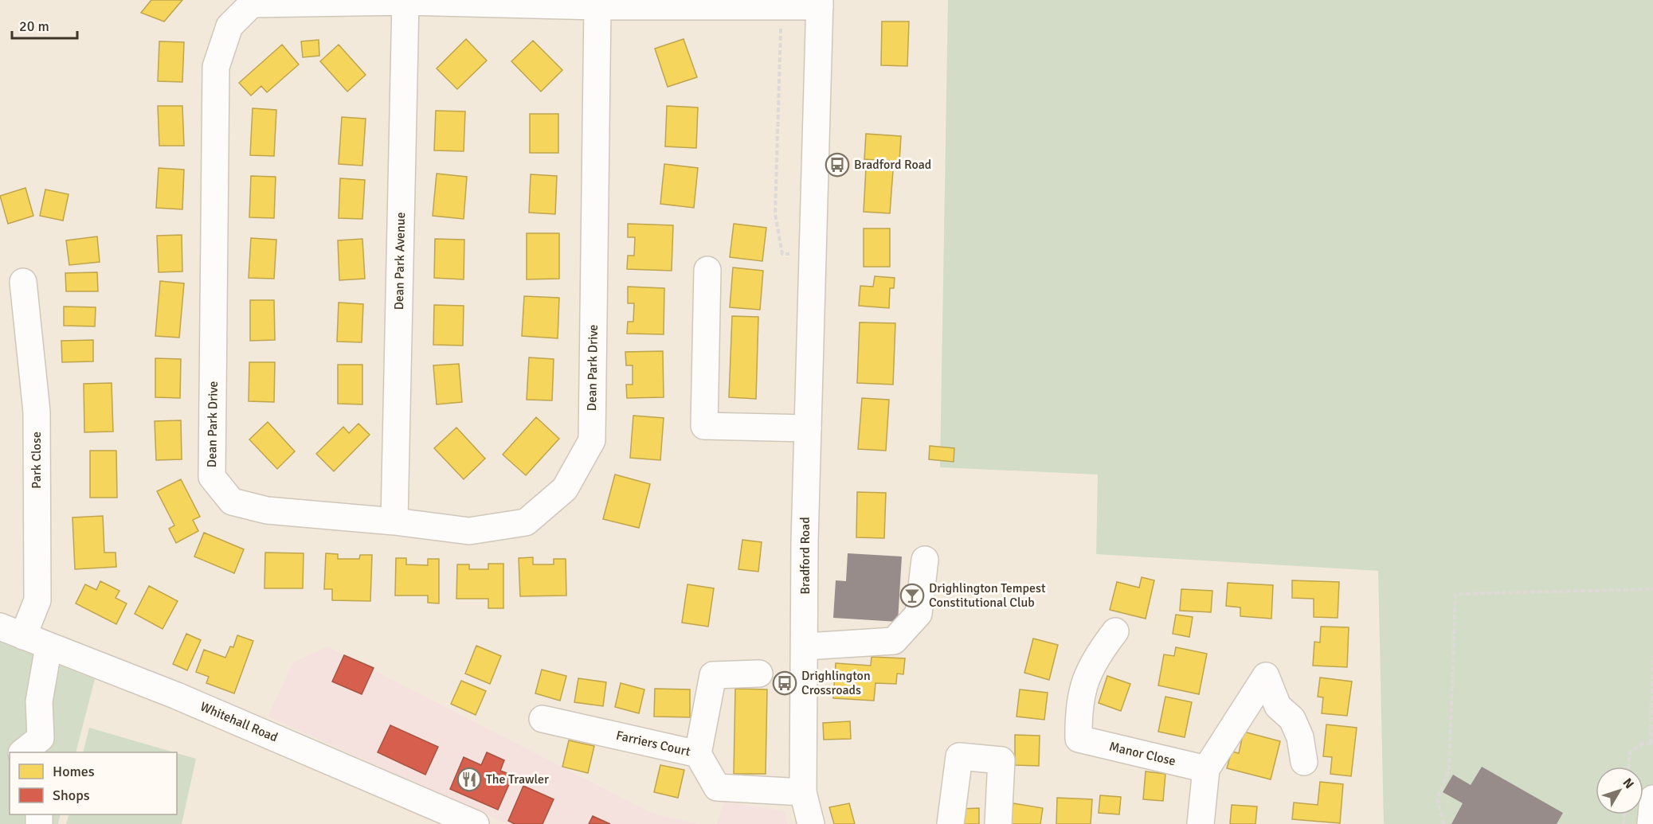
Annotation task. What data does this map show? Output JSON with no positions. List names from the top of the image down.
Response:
{
  "streets": {
    "street": [
      "Dean Park Avenue",
      "Dean Park Drive",
      "Park Close",
      "Bradford Road",
      "Whitehall Road",
      "Farriers Court",
      "Manor Close"
    ]
  },
  "crossings": [
    ["Dean Park Avenue", "Dean Park Drive"],
    ["Dean Park Drive", "Bradford Road"],
    ["Park Close", "Whitehall Road"],
    ["Bradford Road", "Farriers Court"]
  ],
  "places": {
    "bus stop": ["Bradford Road", "Drighlington Crossroads"],
    "bar": ["Drighlington Tempest Constitutional Club"],
    "restaurant": ["The Trawler"]
  },
  "legend": ["Homes", "Shops"],
  "scale_bar": "20 m",
  "north": "top right"
}
